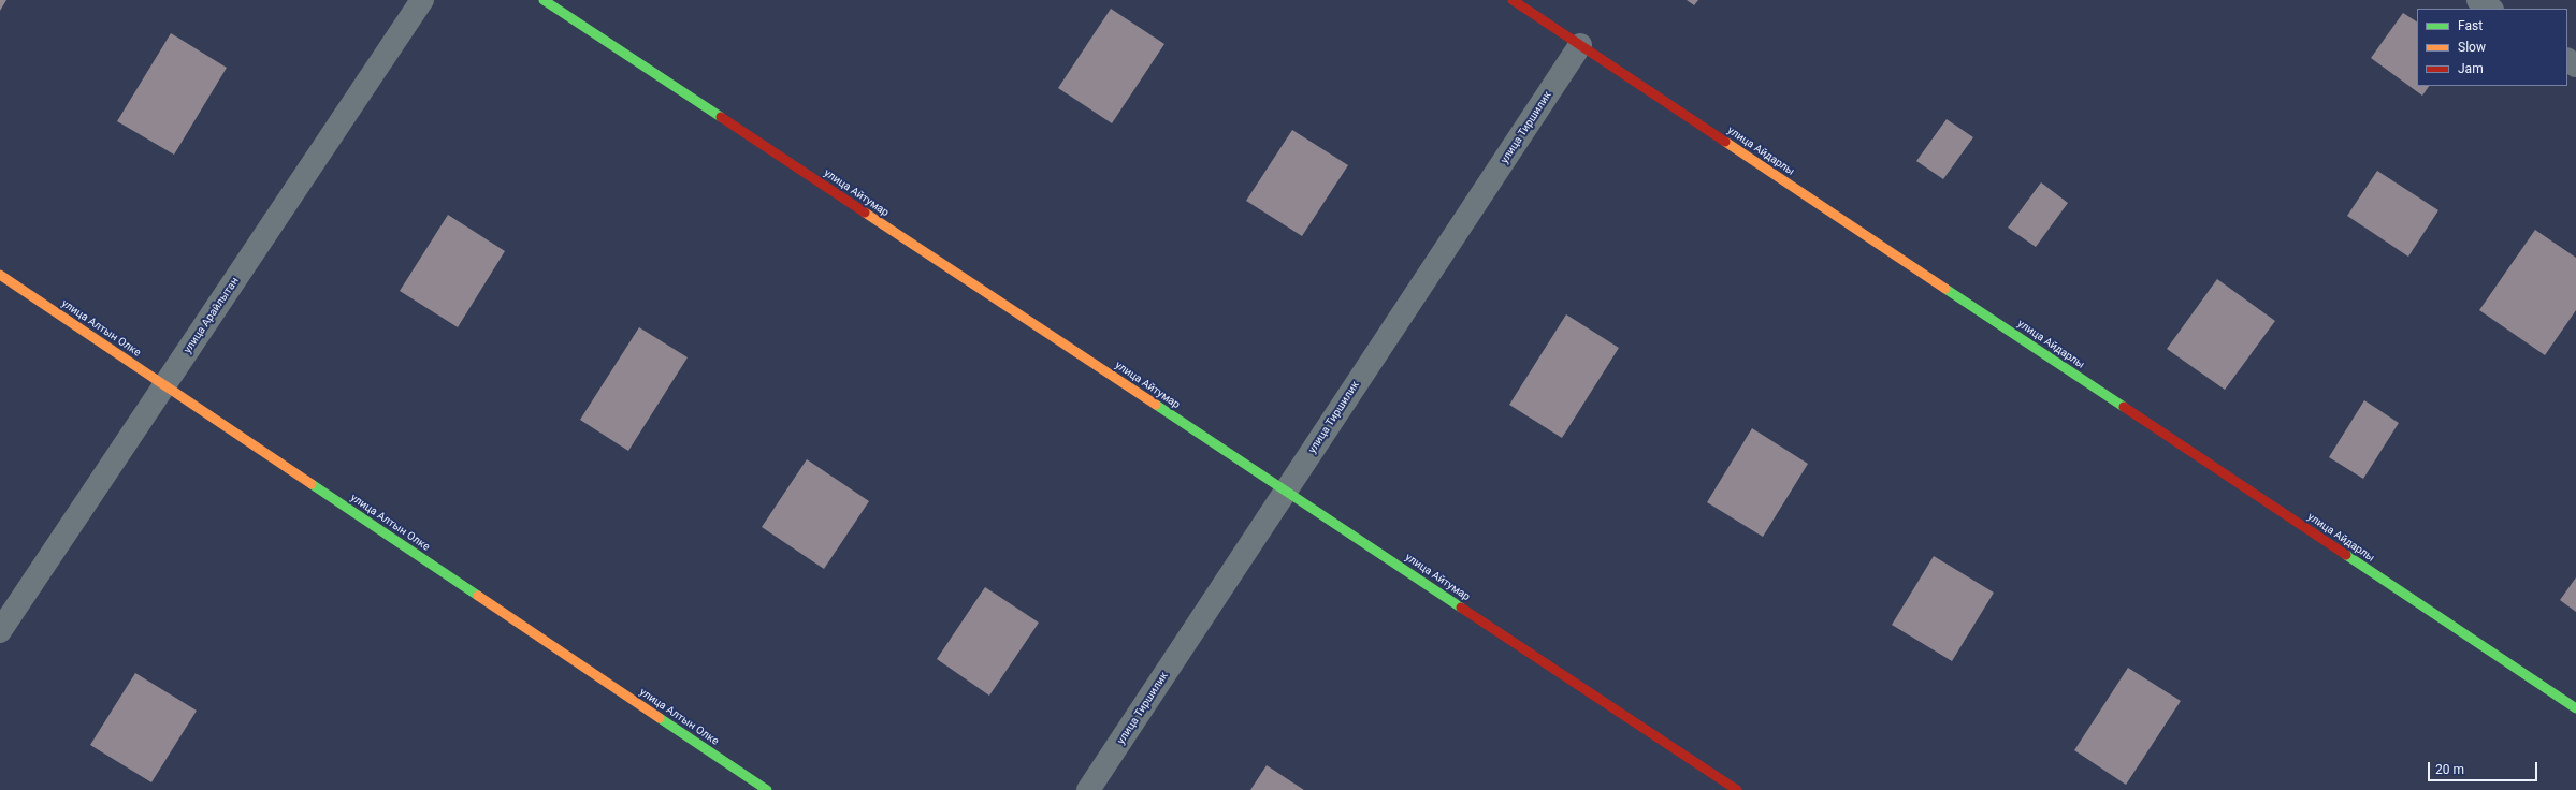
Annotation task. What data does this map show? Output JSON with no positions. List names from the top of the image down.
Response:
{
  "streets": {
    "street": [
      "улица Тиршилик",
      "улица Айдарлы",
      "улица Айтумар",
      "улица Арайлытан",
      "улица Алтын Олке"
    ]
  },
  "crossings": [
    ["улица Тиршилик", "улица Айдарлы"],
    ["улица Тиршилик", "улица Айтумар"],
    ["улица Арайлытан", "улица Алтын Олке"]
  ],
  "legend": ["Fast", "Slow", "Jam"],
  "scale_bar": "20 m"
}
